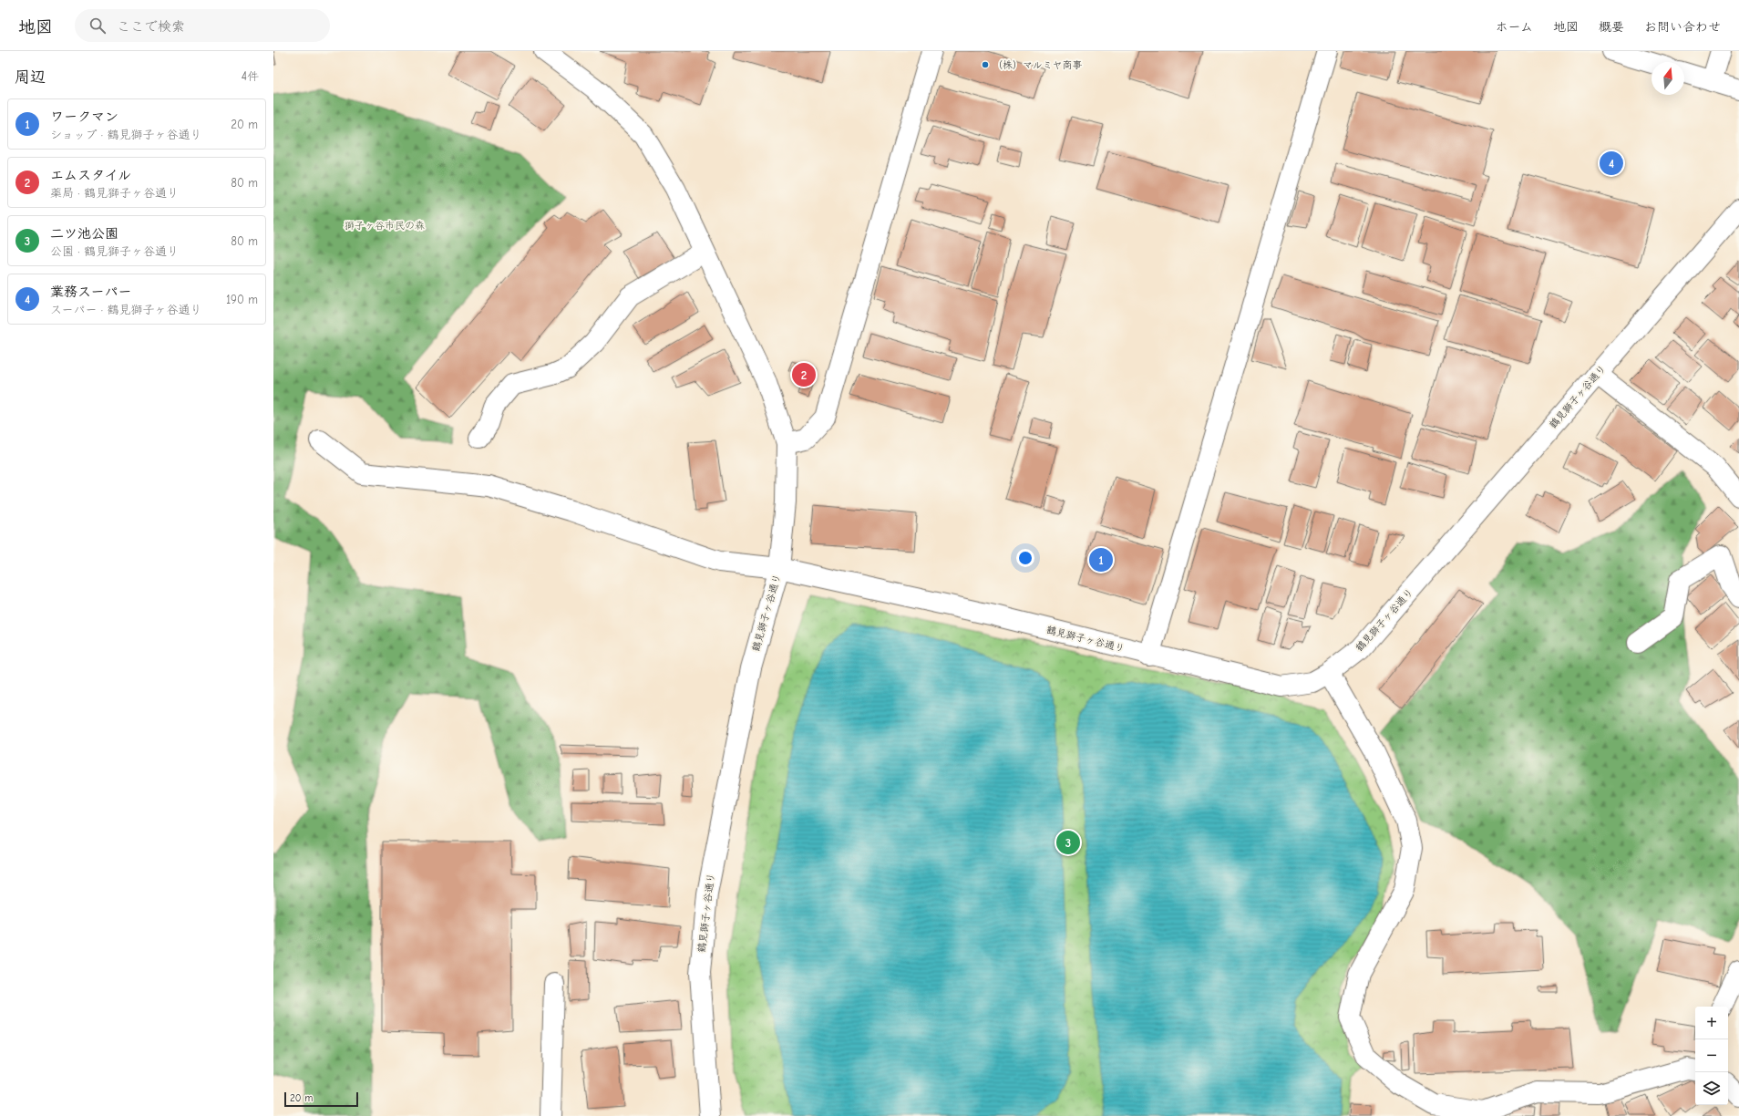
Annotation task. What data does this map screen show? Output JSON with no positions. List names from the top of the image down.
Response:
{
  "streets": {
    "street": ["鶴見獅子ヶ谷通り"]
  },
  "parks": ["獅子ヶ谷市民の森"],
  "places": ["（株）マルミヤ商事"],
  "scale_bar": "20 m",
  "north": "top",
  "page": {
    "header": "地図",
    "search": "ここで検索",
    "nav": [
      "ホーム",
      "地図",
      "概要",
      "お問い合わせ"
    ],
    "heading": ["周辺", "4件"],
    "list": [
      {
        "mark": "1",
        "name": "ワークマン",
        "note": "ショップ · 鶴見獅子ヶ谷通り",
        "value": "20 m"
      },
      {
        "mark": "2",
        "name": "エムスタイル",
        "note": "薬局 · 鶴見獅子ヶ谷通り",
        "value": "80 m"
      },
      {
        "mark": "3",
        "name": "二ツ池公園",
        "note": "公園 · 鶴見獅子ヶ谷通り",
        "value": "80 m"
      },
      {
        "mark": "4",
        "name": "業務スーパー",
        "note": "スーパー · 鶴見獅子ヶ谷通り",
        "value": "190 m"
      }
    ],
    "pins": [
      "4",
      "2",
      "1",
      "3"
    ],
    "map_buttons": ["+", "−"],
    "scale": "20 m"
  }
}
